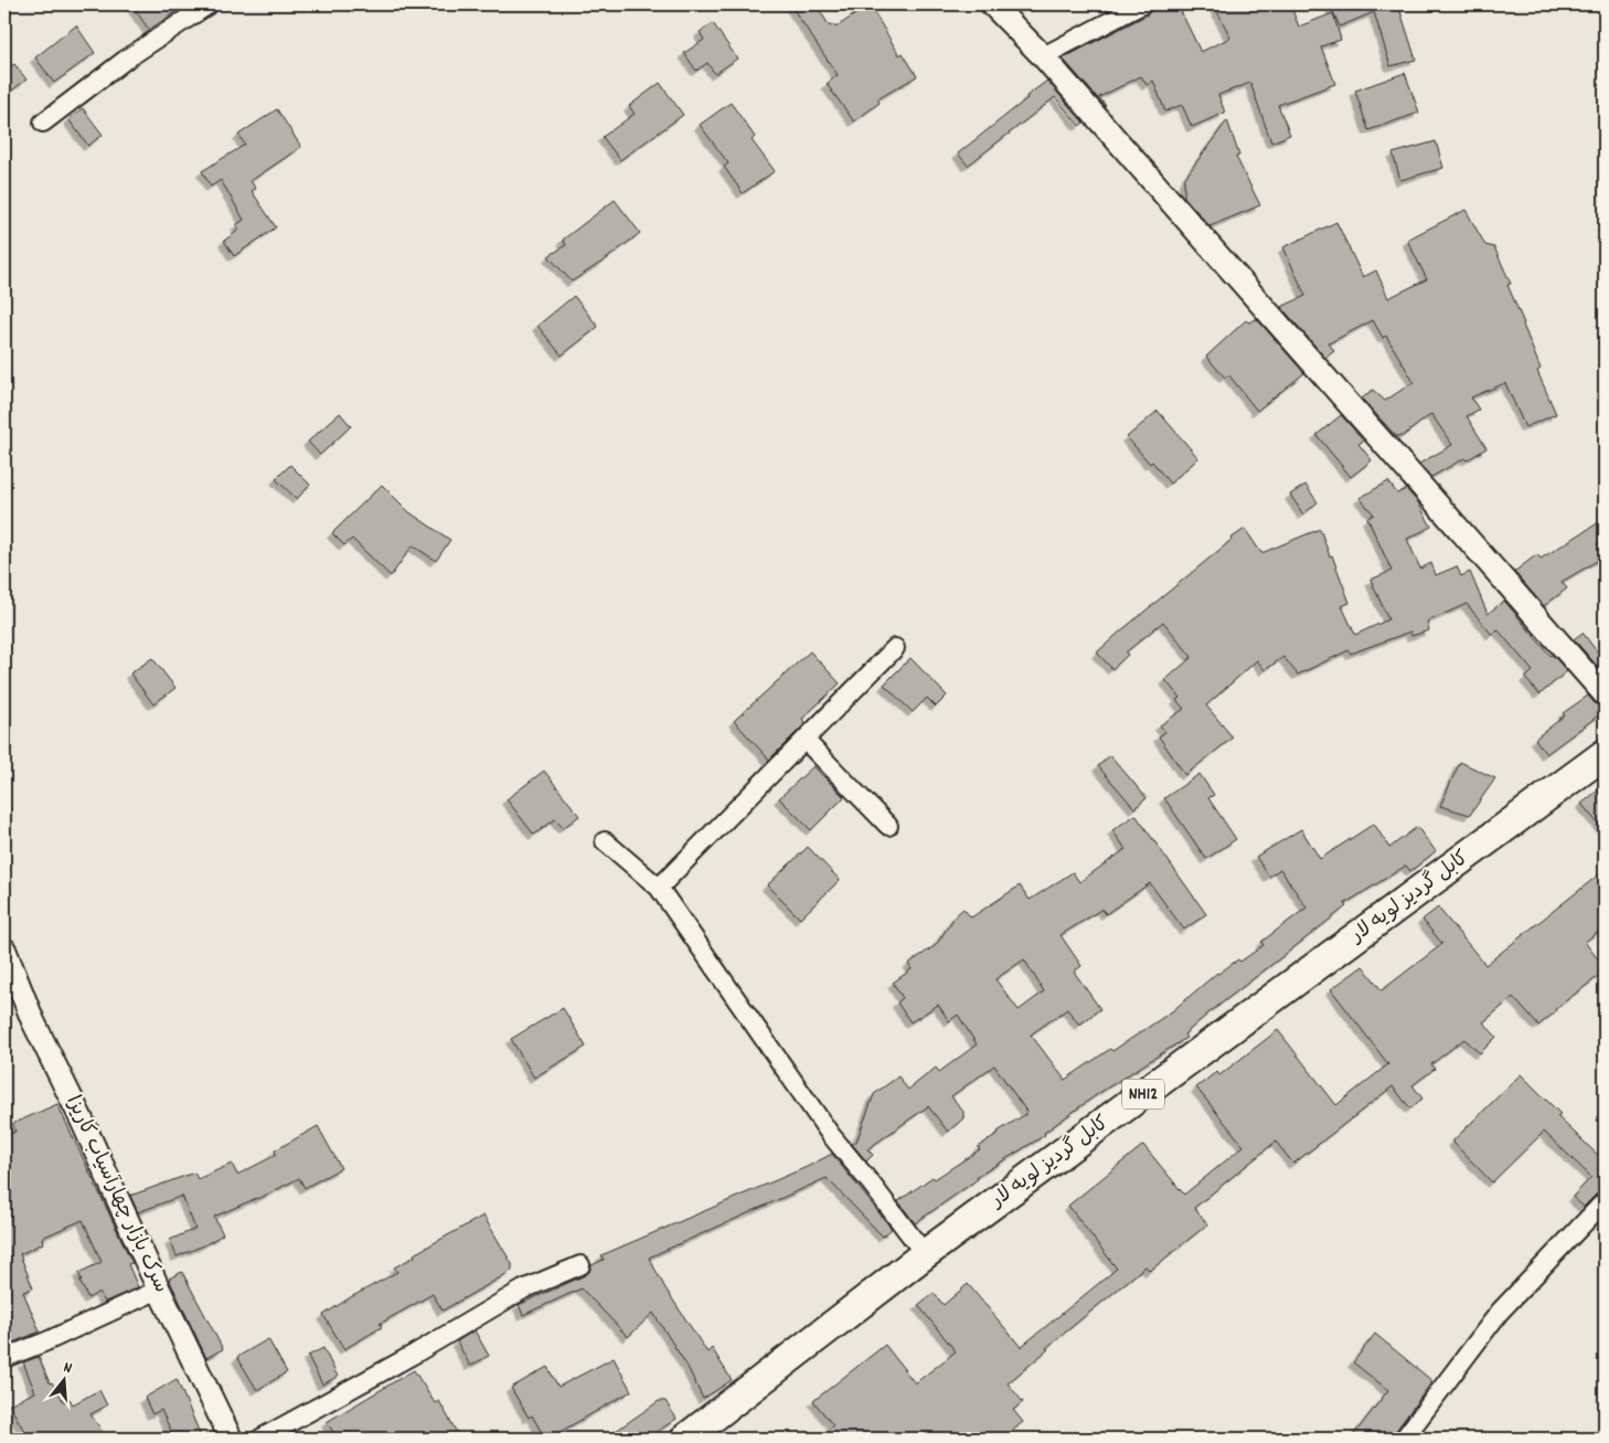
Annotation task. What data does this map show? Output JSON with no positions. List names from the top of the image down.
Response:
{
  "streets": {
    "highway": ["کابل گردیز لویه لار", "NH12"],
    "street": ["سرک بازار چهارآسیاب کاریزا"]
  },
  "north": "top"
}
